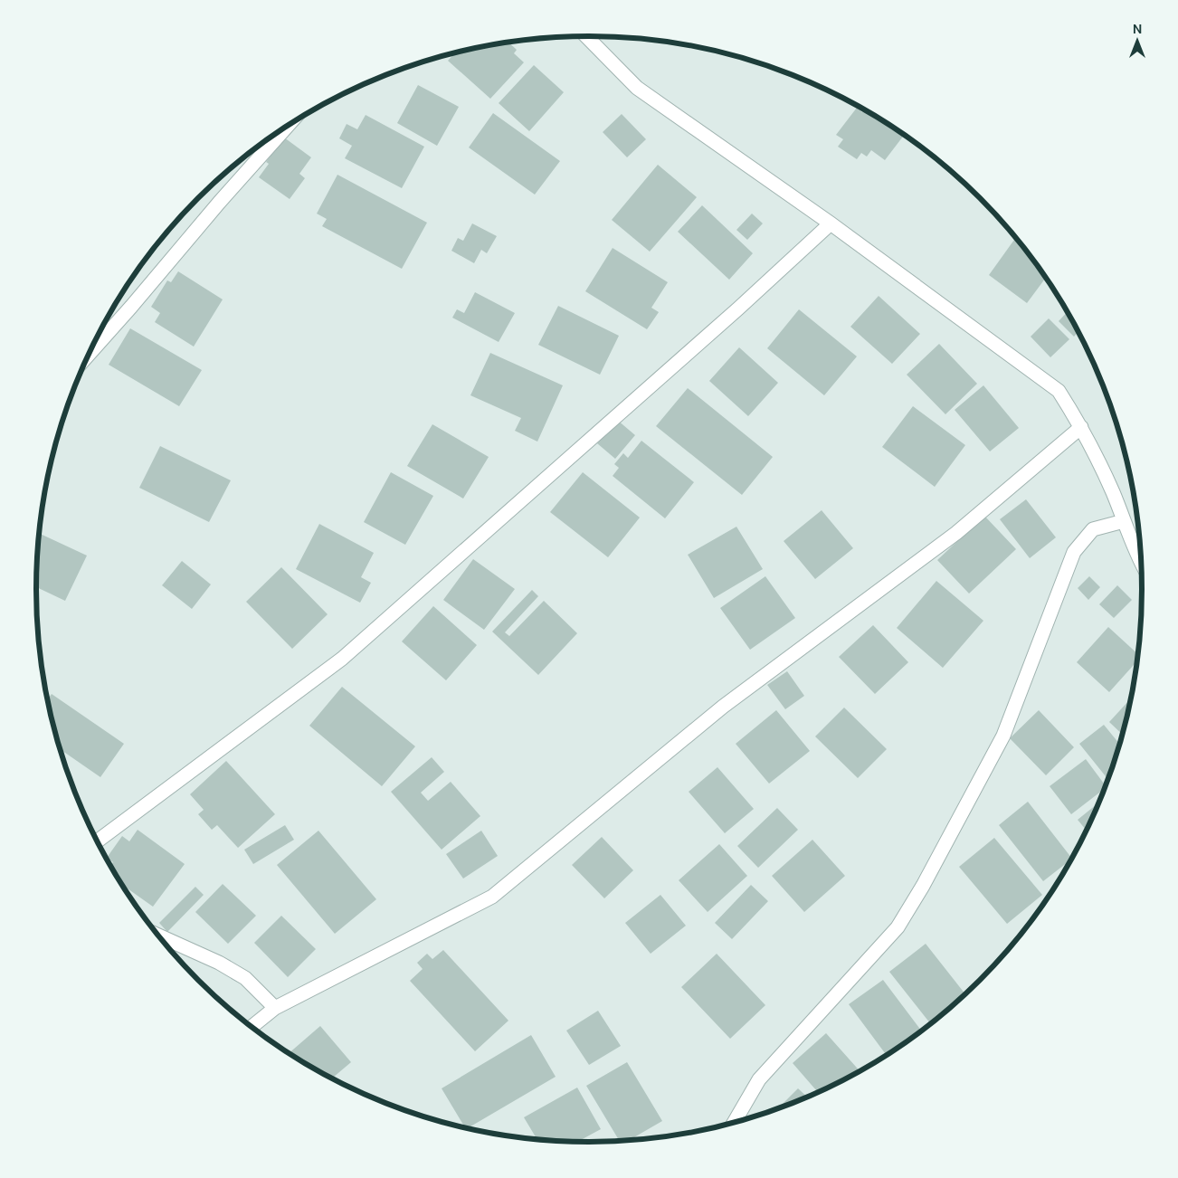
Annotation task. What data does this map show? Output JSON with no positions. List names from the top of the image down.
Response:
{
  "north": "top"
}
